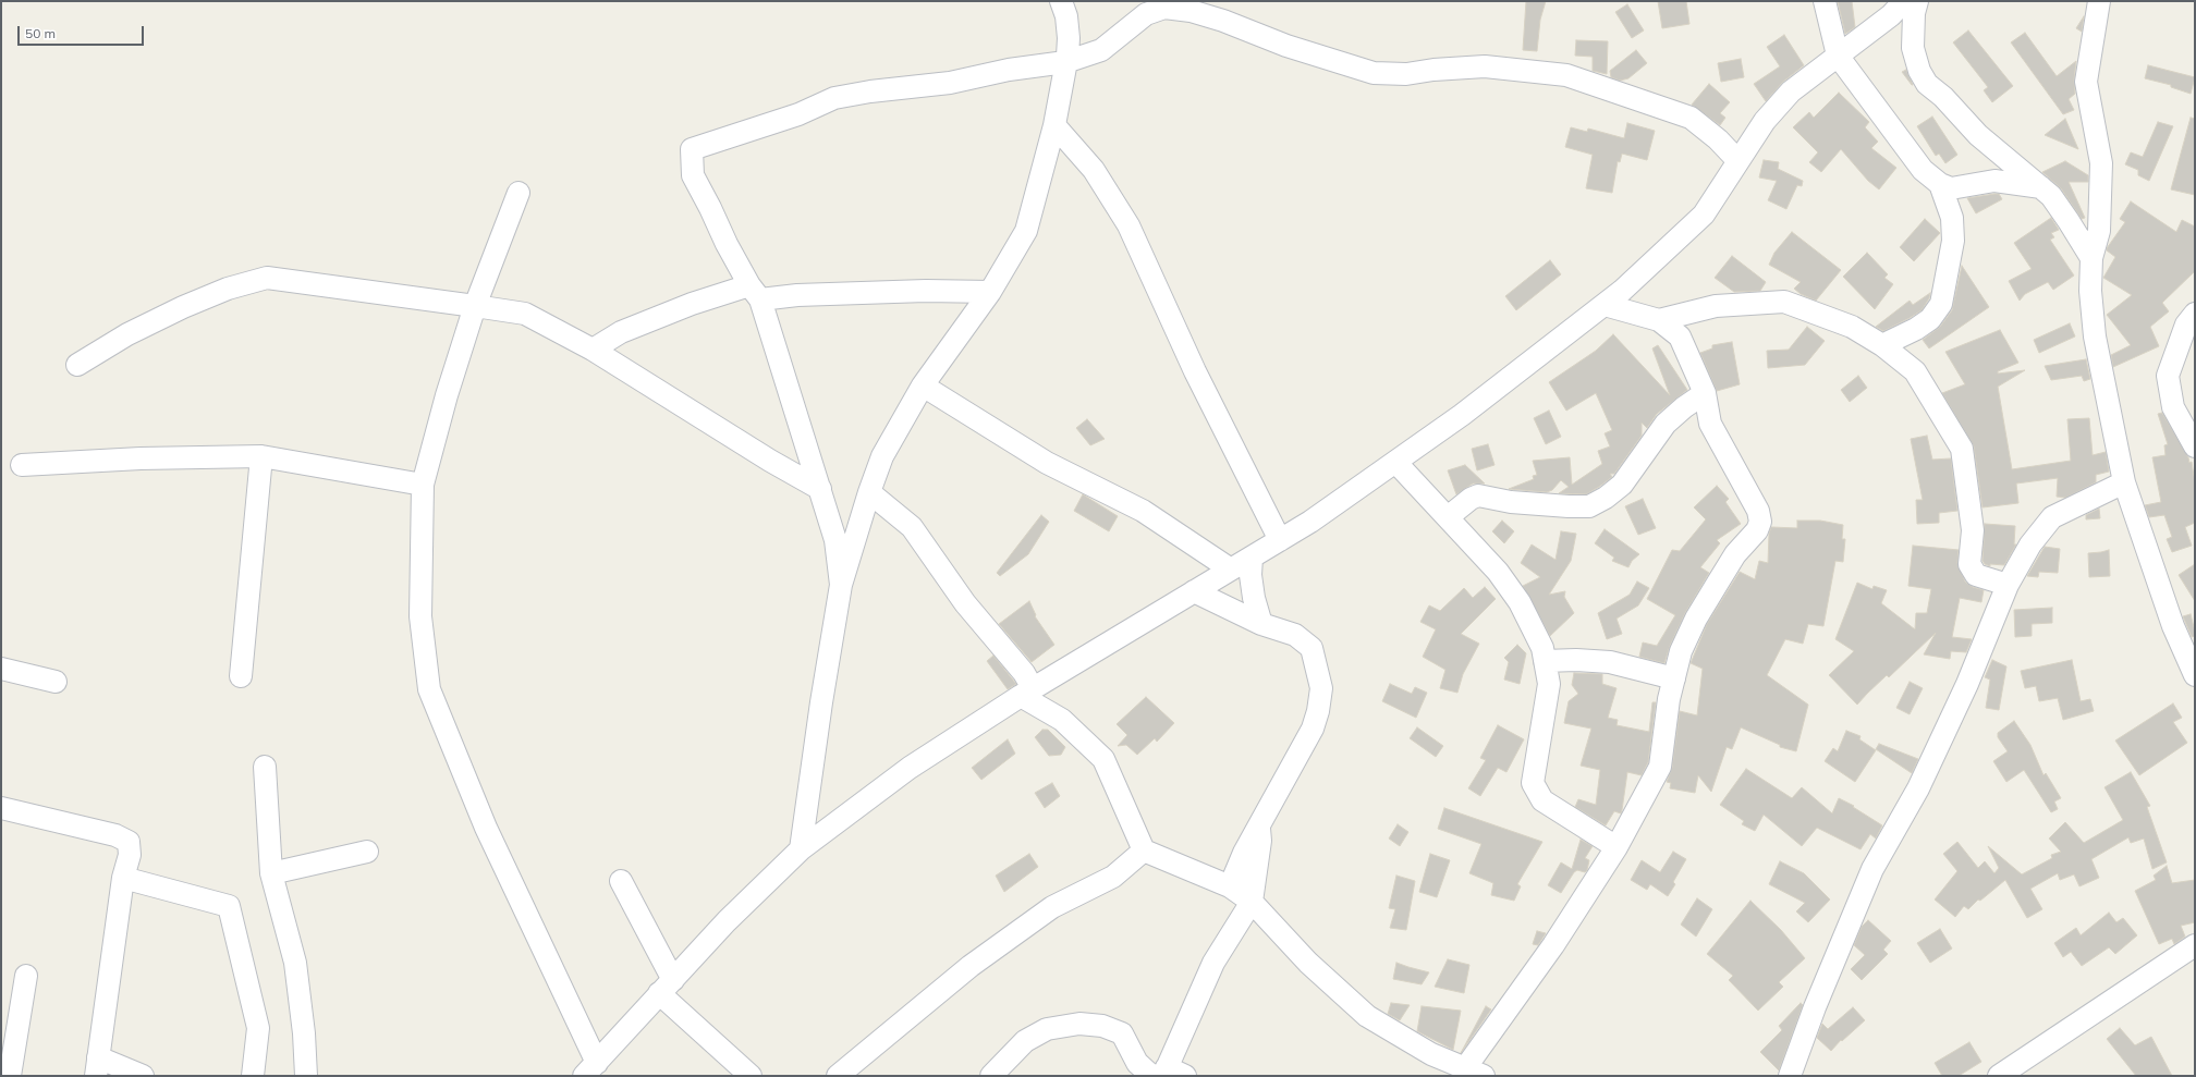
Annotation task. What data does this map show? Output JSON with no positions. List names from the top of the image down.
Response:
{
  "scale_bar": "50 m"
}
